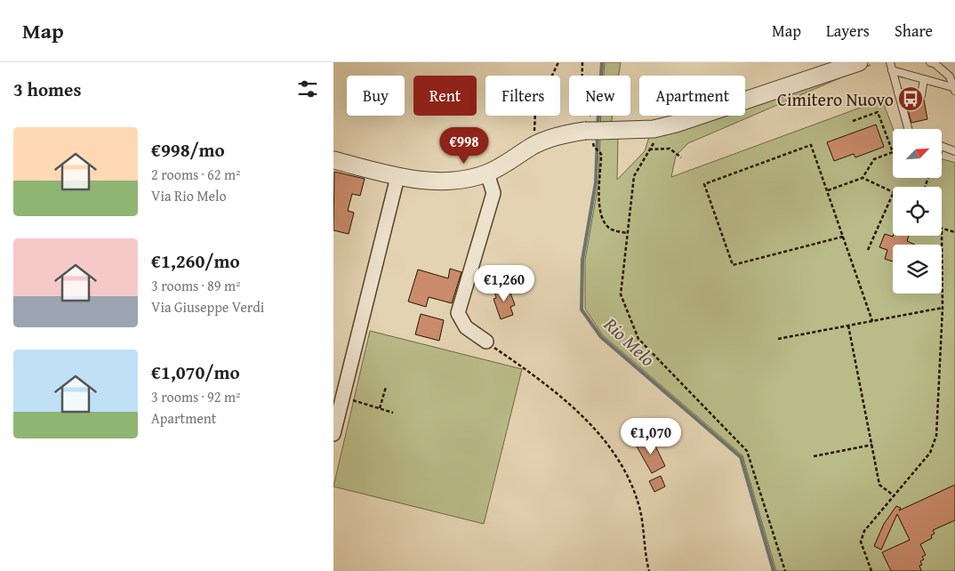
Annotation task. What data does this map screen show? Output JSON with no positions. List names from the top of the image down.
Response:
{
  "water": ["Rio Melo"],
  "places": {
    "bus stop": ["Cimitero Nuovo"]
  },
  "north": "top right",
  "page": {
    "header": "Map",
    "nav": ["Map", "Layers", "Share"],
    "heading": "3 homes",
    "chip": [
      "Buy",
      "Rent",
      "Filters",
      "New",
      "Apartment"
    ],
    "list": [
      {
        "name": "€998/mo",
        "note": "2 rooms · 62 m² · Via Rio Melo"
      },
      {
        "name": "€1,260/mo",
        "note": "3 rooms · 89 m² · Via Giuseppe Verdi"
      },
      {
        "name": "€1,070/mo",
        "note": "3 rooms · 92 m² · Apartment"
      }
    ],
    "price": ["€998", "€1,260", "€1,070"]
  }
}
